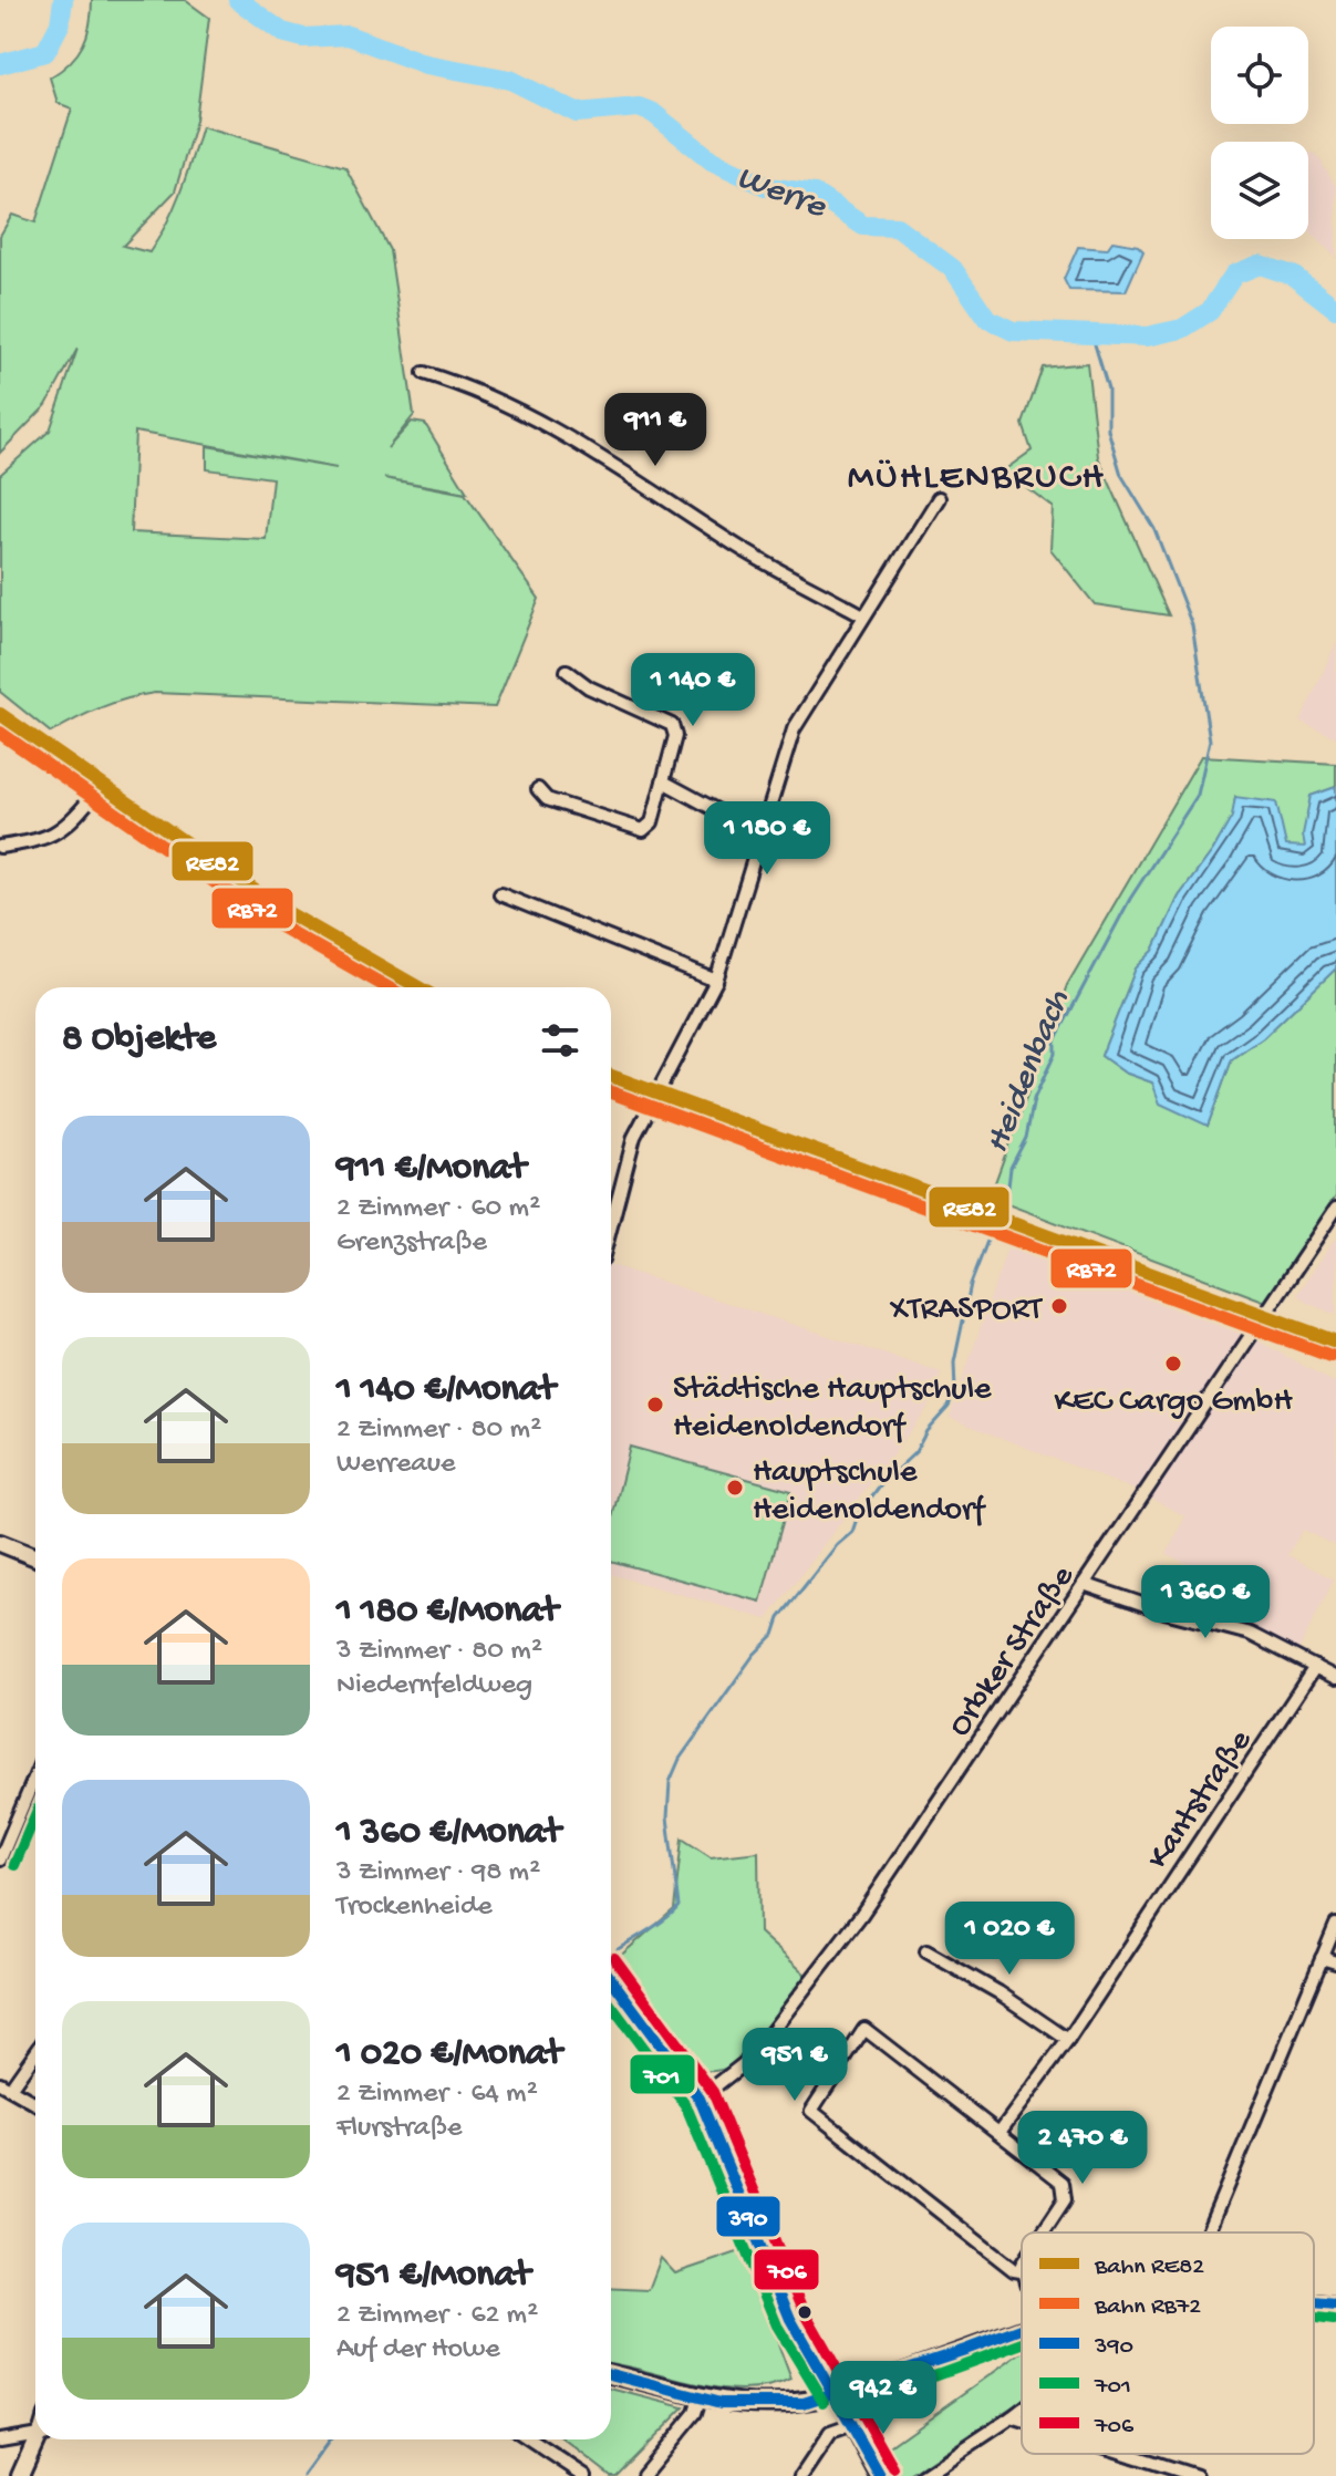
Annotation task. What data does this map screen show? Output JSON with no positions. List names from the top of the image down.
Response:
{
  "streets": {
    "street": ["Orbker Straße", "Kantstraße"]
  },
  "districts": ["MÜHLENBRUCH"],
  "water": ["Werre", "Heidenbach"],
  "places": [
    "XTRASPORT",
    "KEC Cargo GmbH",
    "Städtische Hauptschule Heidenoldendorf",
    "Hauptschule Heidenoldendorf"
  ],
  "lines": [
    "rail line RE82",
    "rail line RB72",
    "transit line 701",
    "transit line 706",
    "transit line 390"
  ],
  "legend": [
    "Bahn RE82",
    "Bahn RB72",
    "390",
    "701",
    "706"
  ],
  "page": {
    "price": [
      "911 €",
      "1 140 €",
      "1 180 €",
      "1 360 €",
      "1 020 €",
      "951 €",
      "2 470 €",
      "942 €"
    ],
    "heading": "8 Objekte",
    "list": [
      {
        "name": "911 €/Monat",
        "note": "2 Zimmer · 60 m² · Grenzstraße"
      },
      {
        "name": "1 140 €/Monat",
        "note": "2 Zimmer · 80 m² · Werreaue"
      },
      {
        "name": "1 180 €/Monat",
        "note": "3 Zimmer · 80 m² · Niedernfeldweg"
      },
      {
        "name": "1 360 €/Monat",
        "note": "3 Zimmer · 98 m² · Trockenheide"
      },
      {
        "name": "1 020 €/Monat",
        "note": "2 Zimmer · 64 m² · Flurstraße"
      },
      {
        "name": "951 €/Monat",
        "note": "2 Zimmer · 62 m² · Auf der Howe"
      }
    ]
  }
}
